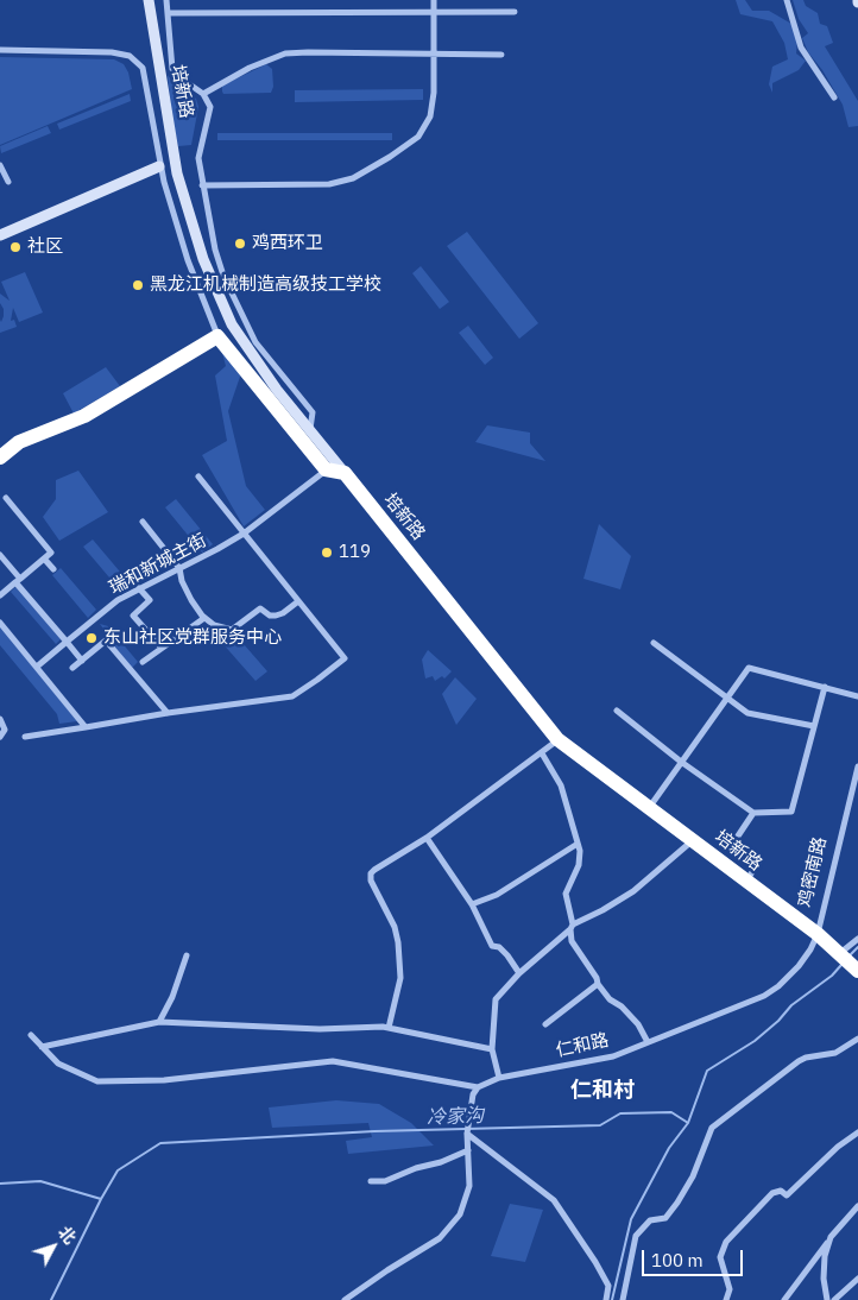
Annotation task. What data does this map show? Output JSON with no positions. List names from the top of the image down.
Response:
{
  "streets": {
    "highway": ["培新路", "鸡密南路"],
    "street": ["瑞和新城主街", "仁和路"]
  },
  "crossings": [
    ["培新路", "鸡密南路"],
    ["培新路", "仁和路"],
    ["鸡密南路", "仁和路"]
  ],
  "districts": ["仁和村"],
  "water": ["冷家沟"],
  "places": [
    "鸡西环卫",
    "社区",
    "黑龙江机械制造高级技工学校",
    "119",
    "东山社区党群服务中心"
  ],
  "scale_bar": "100 m",
  "north": "top right"
}
